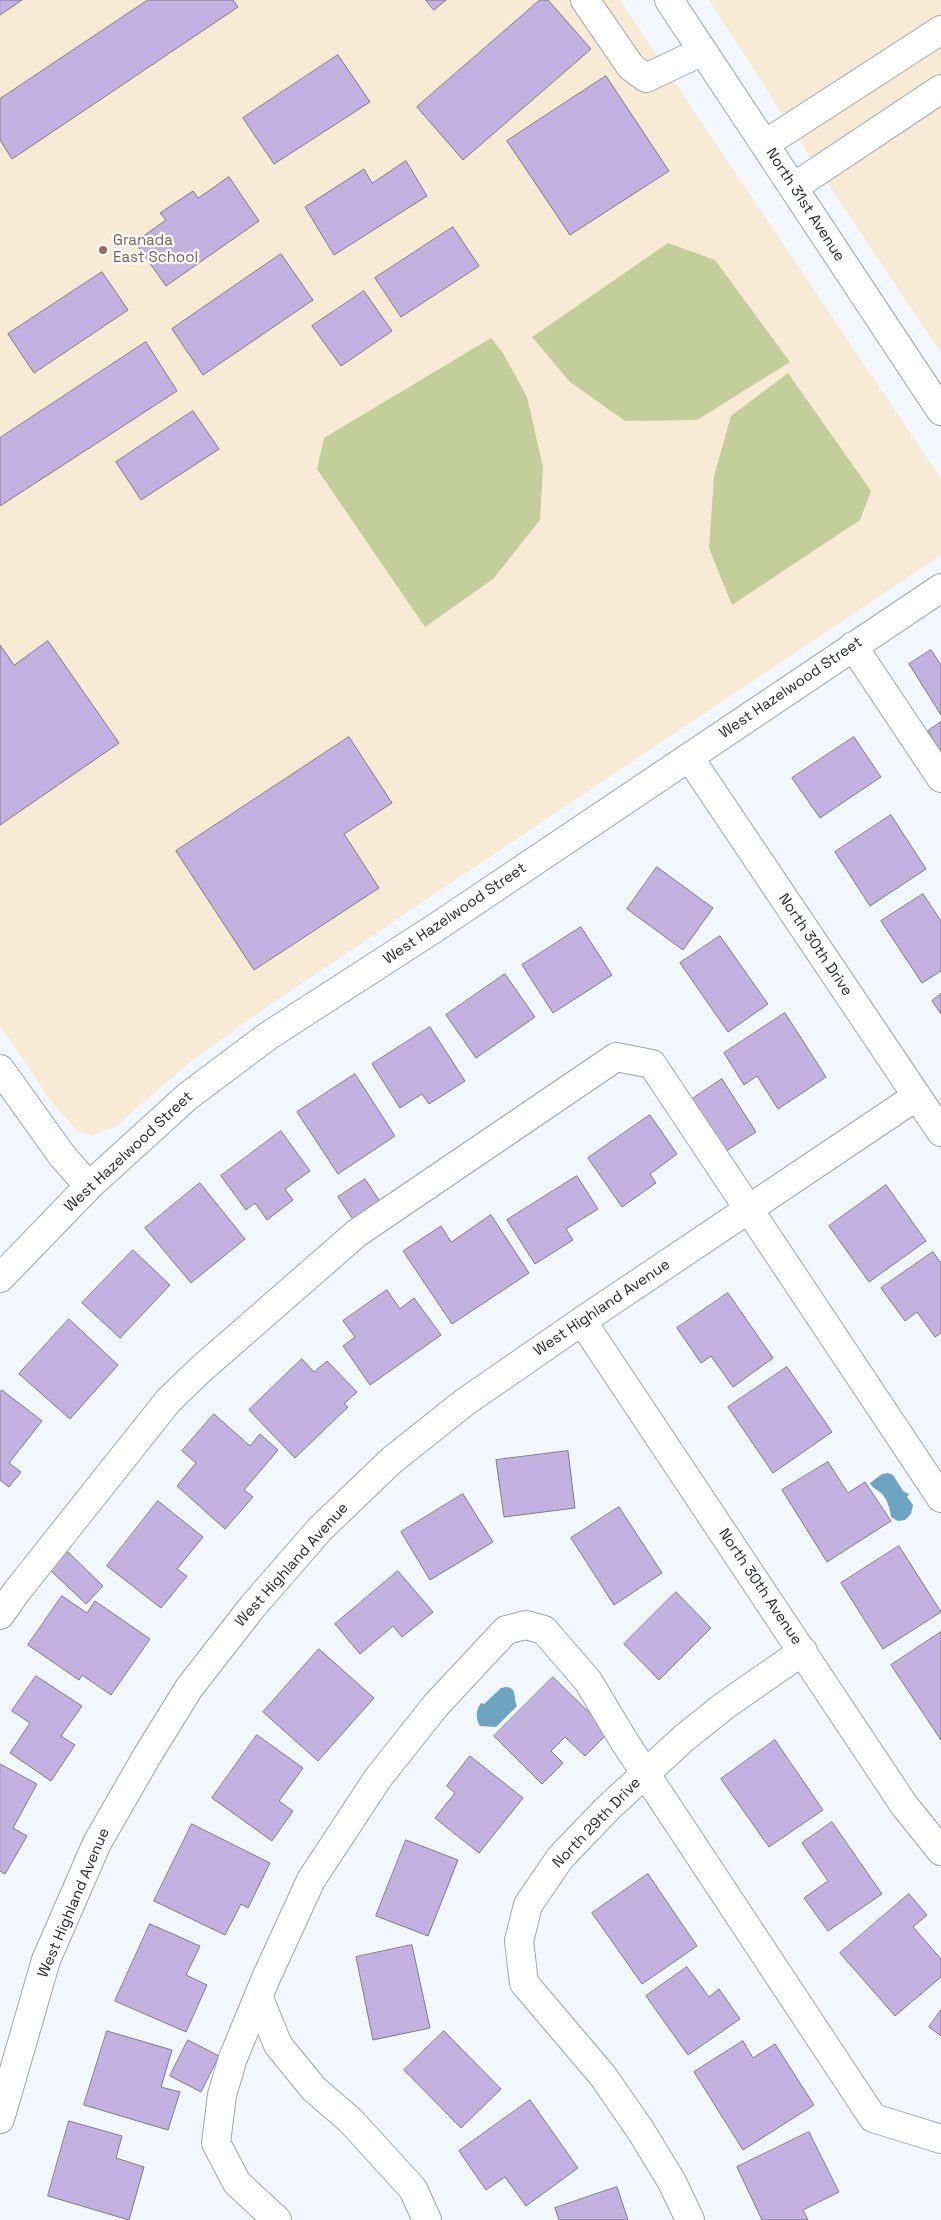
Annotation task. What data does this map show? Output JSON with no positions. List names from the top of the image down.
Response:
{
  "streets": {
    "street": [
      "North 31st Avenue",
      "West Hazelwood Street",
      "North 30th Drive",
      "West Highland Avenue",
      "North 30th Avenue",
      "North 29th Drive"
    ]
  },
  "crossings": [
    ["West Hazelwood Street", "North 30th Drive"],
    ["North 30th Drive", "West Highland Avenue"],
    ["West Highland Avenue", "North 30th Avenue"],
    ["North 30th Avenue", "North 29th Drive"]
  ],
  "places": ["Granada East School"]
}
